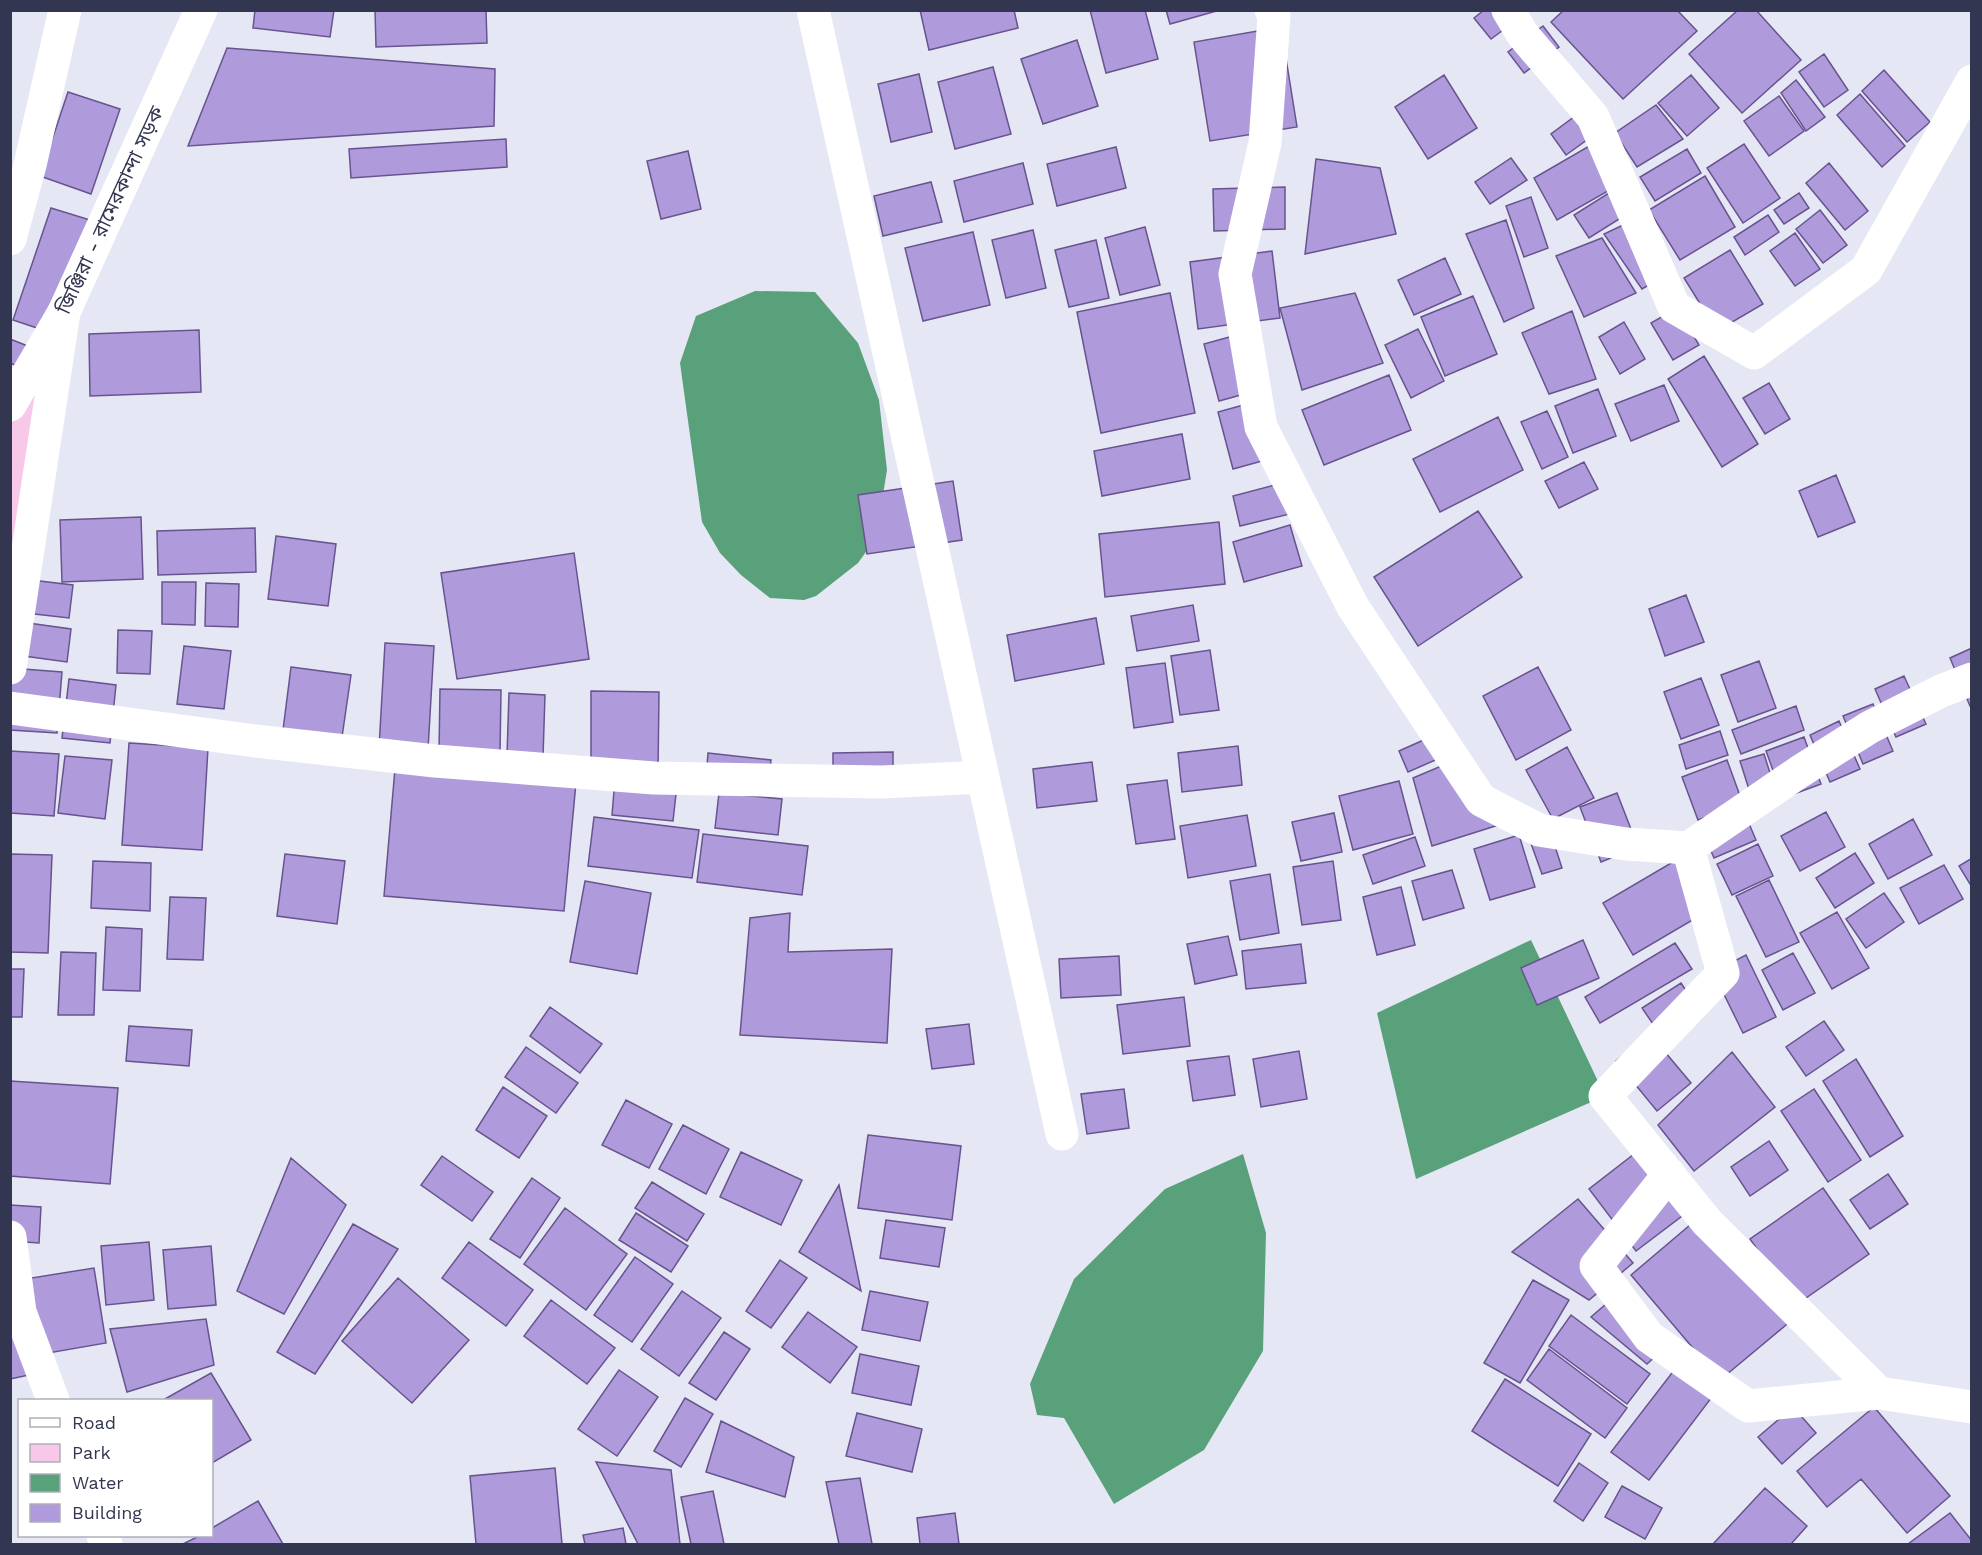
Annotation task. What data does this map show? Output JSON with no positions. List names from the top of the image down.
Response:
{
  "streets": {
    "street": ["জিঞ্জিরা - রামেরকান্দা সড়ক"]
  },
  "legend": [
    "Road",
    "Park",
    "Water",
    "Building"
  ]
}
